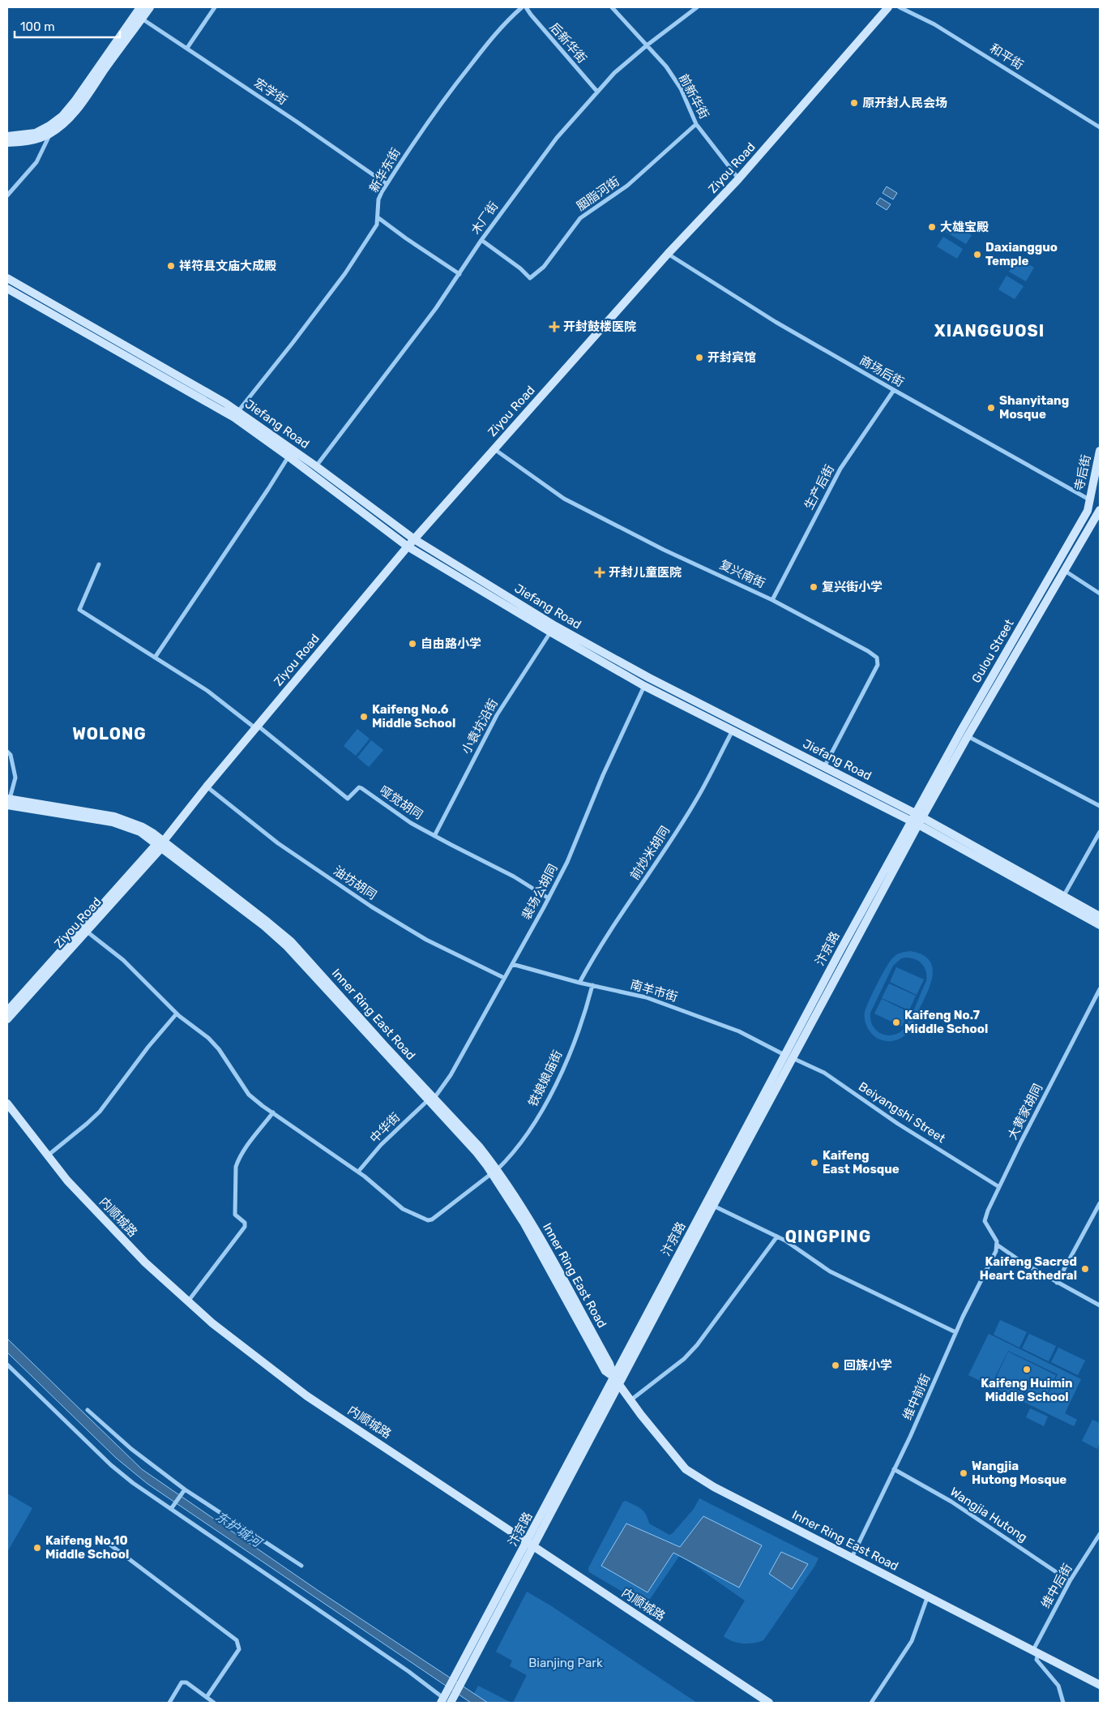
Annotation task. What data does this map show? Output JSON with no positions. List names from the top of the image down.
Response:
{
  "streets": {
    "street": [
      "后新华街",
      "和平街",
      "宏学街",
      "前新华街",
      "Ziyou Road",
      "新华东街",
      "胭脂河街",
      "木厂街",
      "商场后街",
      "Jiefang Road",
      "寺后街",
      "生产后街",
      "复兴南街",
      "Gulou Street",
      "小袁坑沿街",
      "哑觉胡同",
      "前炒米胡同",
      "油坊胡同",
      "裴场公胡同",
      "汴京路",
      "南羊市街",
      "Inner Ring East Road",
      "铁娘娘庙街",
      "大黄家胡同",
      "Beiyangshi Street",
      "中华街",
      "内顺城路",
      "维中前街",
      "Wangjia Hutong",
      "维中后街"
    ]
  },
  "crossings": [
    ["后新华街", "木厂街"],
    ["宏学街", "新华东街"],
    ["前新华街", "Ziyou Road"],
    ["前新华街", "胭脂河街"],
    ["前新华街", "木厂街"],
    ["Ziyou Road", "商场后街"],
    ["Ziyou Road", "Jiefang Road"],
    ["Ziyou Road", "复兴南街"],
    ["Ziyou Road", "哑觉胡同"],
    ["Ziyou Road", "油坊胡同"],
    ["Ziyou Road", "Inner Ring East Road"],
    ["新华东街", "Jiefang Road"],
    ["胭脂河街", "木厂街"],
    ["木厂街", "Jiefang Road"],
    ["商场后街", "寺后街"],
    ["商场后街", "生产后街"],
    ["商场后街", "Gulou Street"],
    ["Jiefang Road", "复兴南街"],
    ["Jiefang Road", "Gulou Street"],
    ["Jiefang Road", "小袁坑沿街"],
    ["Jiefang Road", "前炒米胡同"],
    ["Jiefang Road", "裴场公胡同"],
    ["Jiefang Road", "汴京路"],
    ["寺后街", "Gulou Street"],
    ["生产后街", "复兴南街"],
    ["Gulou Street", "汴京路"],
    ["小袁坑沿街", "哑觉胡同"],
    ["哑觉胡同", "裴场公胡同"],
    ["前炒米胡同", "南羊市街"],
    ["油坊胡同", "裴场公胡同"],
    ["裴场公胡同", "南羊市街"],
    ["裴场公胡同", "Inner Ring East Road"],
    ["裴场公胡同", "中华街"],
    ["汴京路", "南羊市街"],
    ["汴京路", "Inner Ring East Road"],
    ["汴京路", "Beiyangshi Street"],
    ["汴京路", "内顺城路"],
    ["南羊市街", "铁娘娘庙街"],
    ["南羊市街", "Beiyangshi Street"],
    ["Inner Ring East Road", "铁娘娘庙街"],
    ["Inner Ring East Road", "中华街"],
    ["Inner Ring East Road", "维中前街"],
    ["Inner Ring East Road", "维中后街"],
    ["铁娘娘庙街", "中华街"],
    ["大黄家胡同", "Beiyangshi Street"],
    ["大黄家胡同", "维中前街"],
    ["维中前街", "Wangjia Hutong"],
    ["Wangjia Hutong", "维中后街"]
  ],
  "districts": ["XIANGGUOSI", "WOLONG", "QINGPING"],
  "water": ["东护城河"],
  "parks": ["Bianjing Park"],
  "places": {
    "other": [
      "原开封人民会场",
      "大雄宝殿",
      "Daxiangguo Temple",
      "祥符县文庙大成殿",
      "开封宾馆",
      "Shanyitang Mosque",
      "复兴街小学",
      "自由路小学",
      "Kaifeng No.6 Middle School",
      "Kaifeng No.7 Middle School",
      "Kaifeng East Mosque",
      "Kaifeng Sacred Heart Cathedral",
      "回族小学",
      "Kaifeng Huimin Middle School",
      "Wangjia Hutong Mosque",
      "Kaifeng No.10 Middle School"
    ],
    "health": ["开封鼓楼医院", "开封儿童医院"]
  },
  "scale_bar": "100 m"
}
